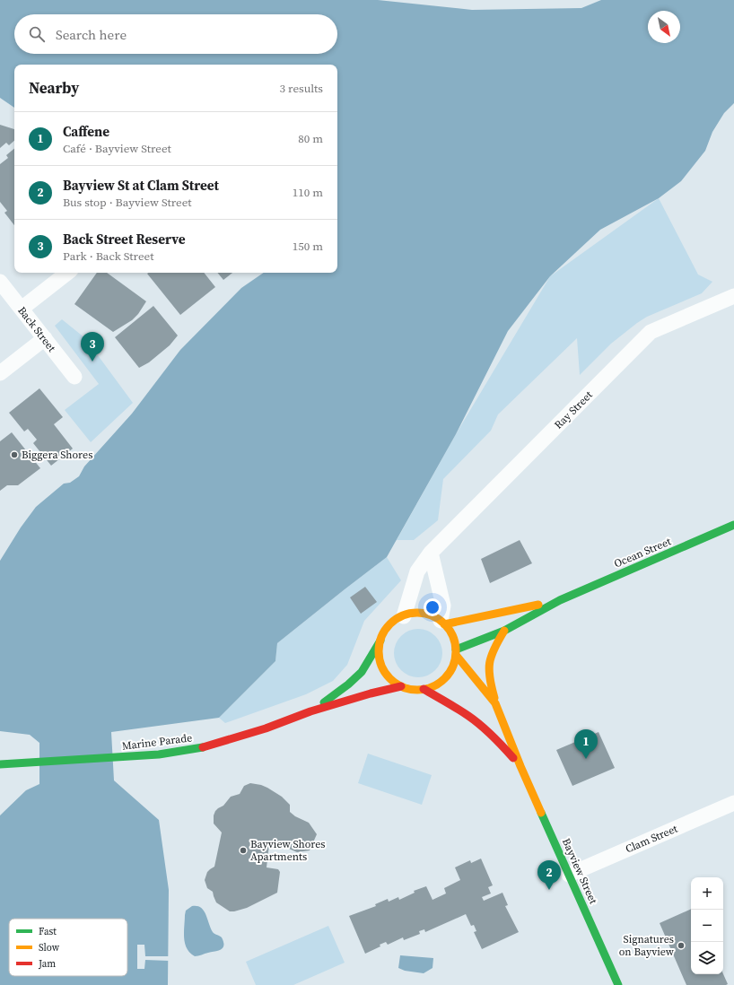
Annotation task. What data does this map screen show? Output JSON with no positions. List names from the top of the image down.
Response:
{
  "streets": {
    "main road": ["Ocean Street", "Marine Parade", "Bayview Street"],
    "street": ["Back Street", "Ray Street", "Clam Street"]
  },
  "crossings": [
    ["Ray Street", "Ocean Street"],
    ["Ray Street", "Marine Parade"],
    ["Ray Street", "Bayview Street"],
    ["Ocean Street", "Marine Parade"],
    ["Ocean Street", "Bayview Street"],
    ["Marine Parade", "Bayview Street"],
    ["Clam Street", "Bayview Street"]
  ],
  "places": ["Biggera Shores", "Bayview Shores Apartments", "Signatures on Bayview"],
  "legend": ["Fast", "Slow", "Jam"],
  "north": "bottom right",
  "page": {
    "search": "Search here",
    "heading": ["Nearby", "3 results"],
    "list": [
      {
        "mark": "1",
        "name": "Caffene",
        "note": "Café · Bayview Street",
        "value": "80 m"
      },
      {
        "mark": "2",
        "name": "Bayview St at Clam Street",
        "note": "Bus stop · Bayview Street",
        "value": "110 m"
      },
      {
        "mark": "3",
        "name": "Back Street Reserve",
        "note": "Park · Back Street",
        "value": "150 m"
      }
    ],
    "pins": ["3", "1", "2"],
    "map_buttons": ["+", "−"]
  }
}
